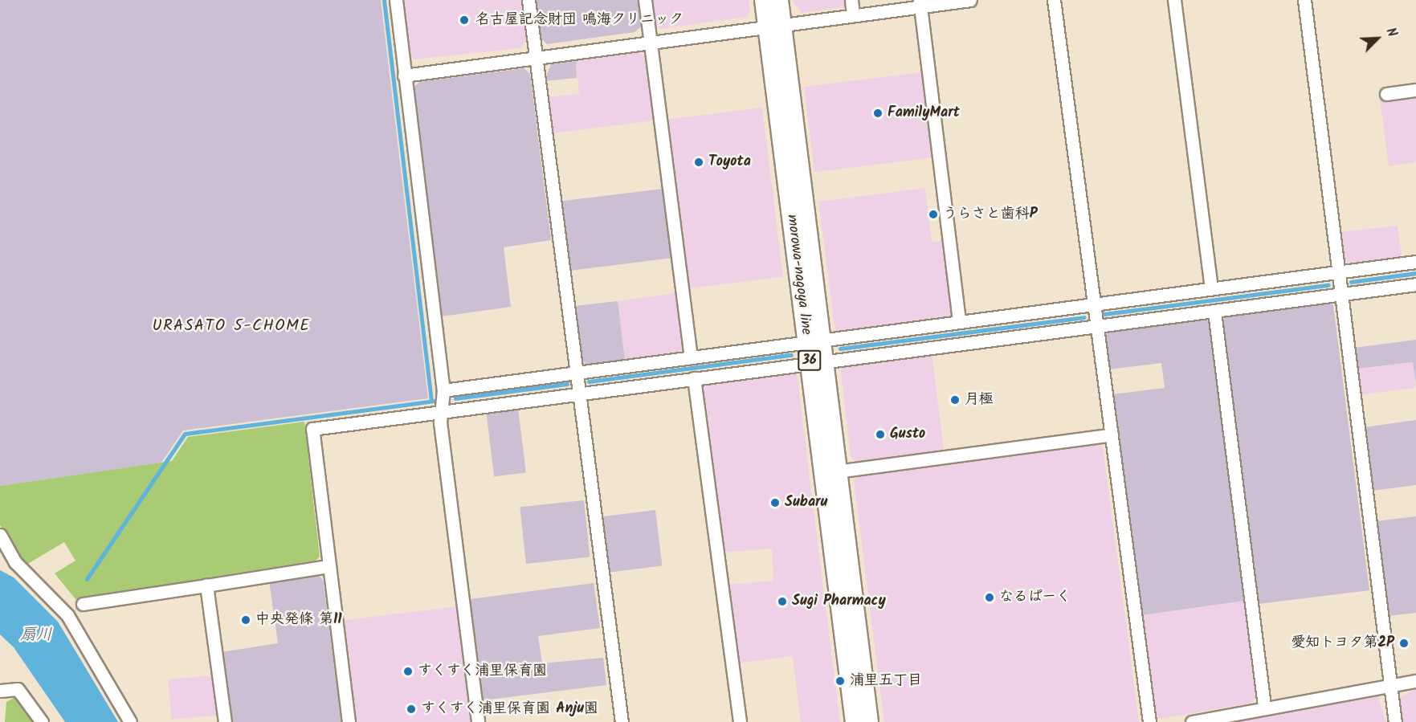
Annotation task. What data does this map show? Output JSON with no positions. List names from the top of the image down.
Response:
{
  "streets": {
    "main road": ["morowa-nagoya line", "36"]
  },
  "districts": ["URASATO 5-CHOME"],
  "water": ["扇川"],
  "places": [
    "名古屋記念財団 鳴海クリニック",
    "FamilyMart",
    "Toyota",
    "うらさと歯科P",
    "月極",
    "Gusto",
    "Subaru",
    "なるぱーく",
    "Sugi Pharmacy",
    "中央発條 第11",
    "愛知トヨタ第2P",
    "すくすく浦里保育園",
    "浦里五丁目",
    "すくすく浦里保育園 Anju園"
  ],
  "north": "top right"
}
